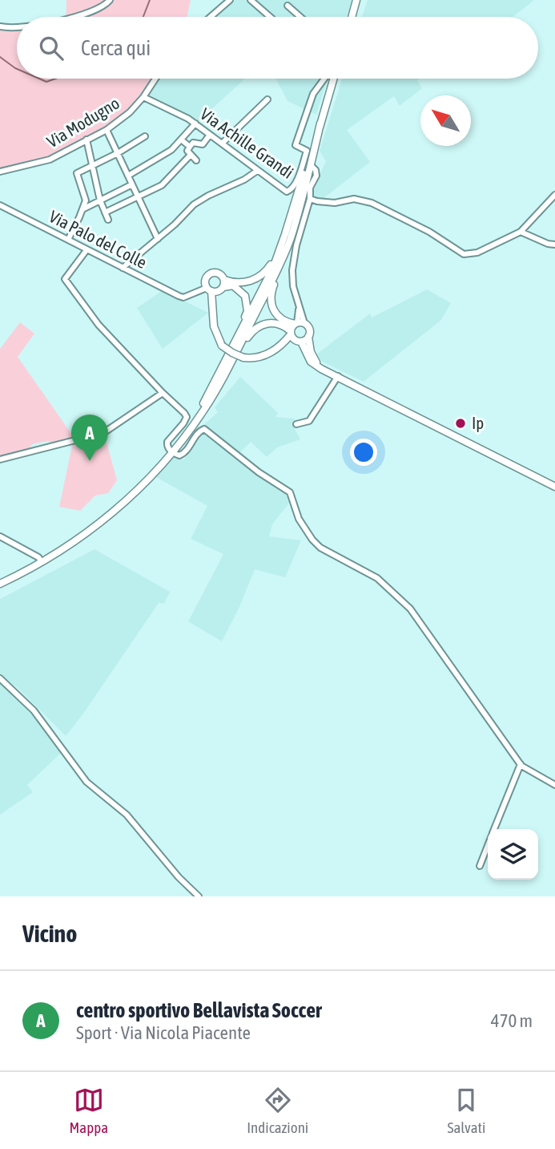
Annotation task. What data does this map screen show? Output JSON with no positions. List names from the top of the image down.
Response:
{
  "streets": {
    "street": ["Via Modugno", "Via Achille Grandi", "Via Palo del Colle"]
  },
  "crossings": [
    ["Via Modugno", "Via Achille Grandi"]
  ],
  "places": ["Ip"],
  "north": "top left",
  "page": {
    "search": "Cerca qui",
    "pins": "A",
    "heading": "Vicino",
    "list": [
      {
        "mark": "A",
        "name": "centro sportivo Bellavista Soccer",
        "note": "Sport · Via Nicola Piacente",
        "value": "470 m"
      }
    ],
    "nav": ["Mappa", "Indicazioni", "Salvati"]
  }
}
